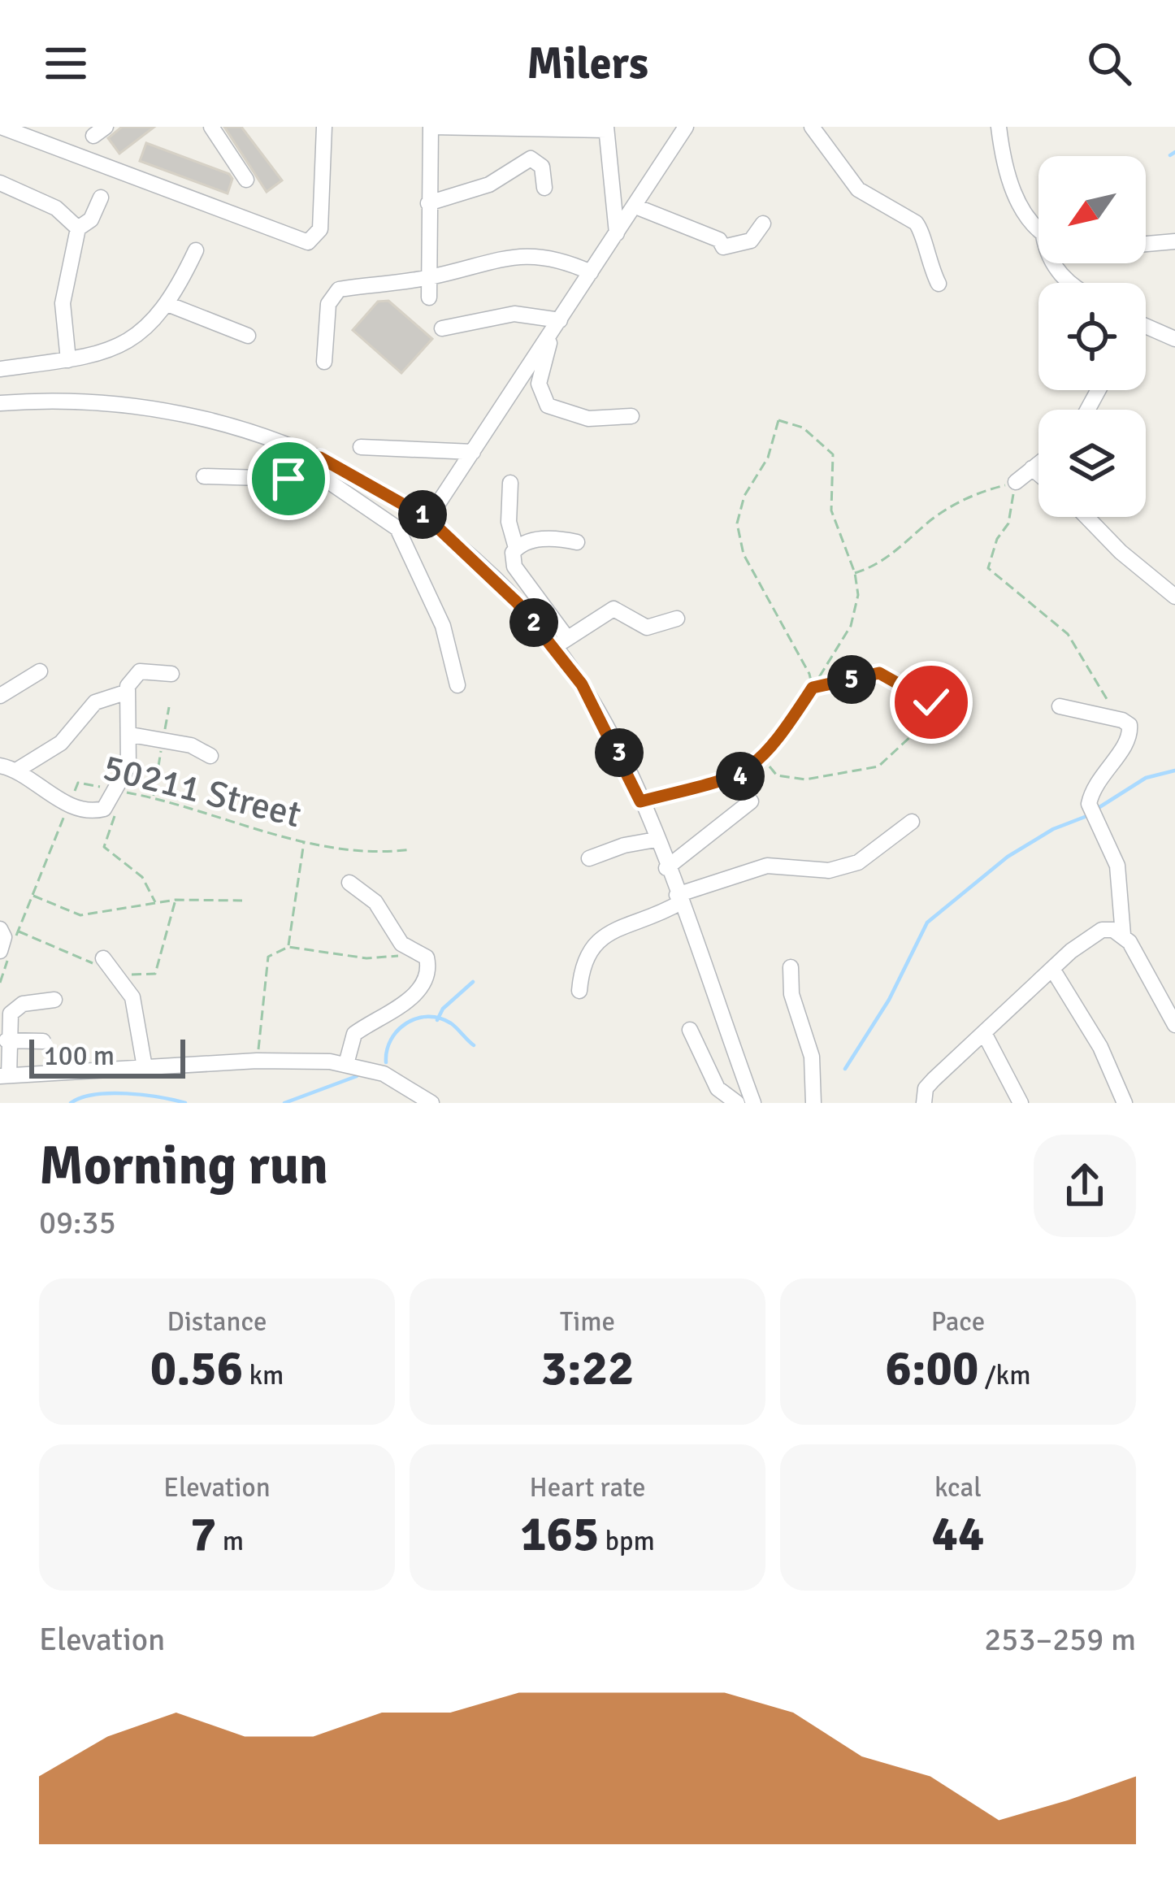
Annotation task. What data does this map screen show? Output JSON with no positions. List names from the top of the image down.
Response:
{
  "streets": {
    "path": ["50211 Street"]
  },
  "scale_bar": "100 m",
  "north": "bottom left",
  "page": {
    "header": "Milers",
    "pins": [
      "1",
      "2",
      "5",
      "3",
      "4"
    ],
    "scale": "100 m",
    "heading": ["Morning run", "09:35"],
    "stats": [
      ["Distance", "0.56 km"],
      ["Time", "3:22"],
      ["Pace", "6:00 /km"],
      ["Elevation", "7 m"],
      ["Heart rate", "165 bpm"],
      ["kcal", "44"]
    ],
    "chart": ["Elevation", "253–259 m"]
  }
}
